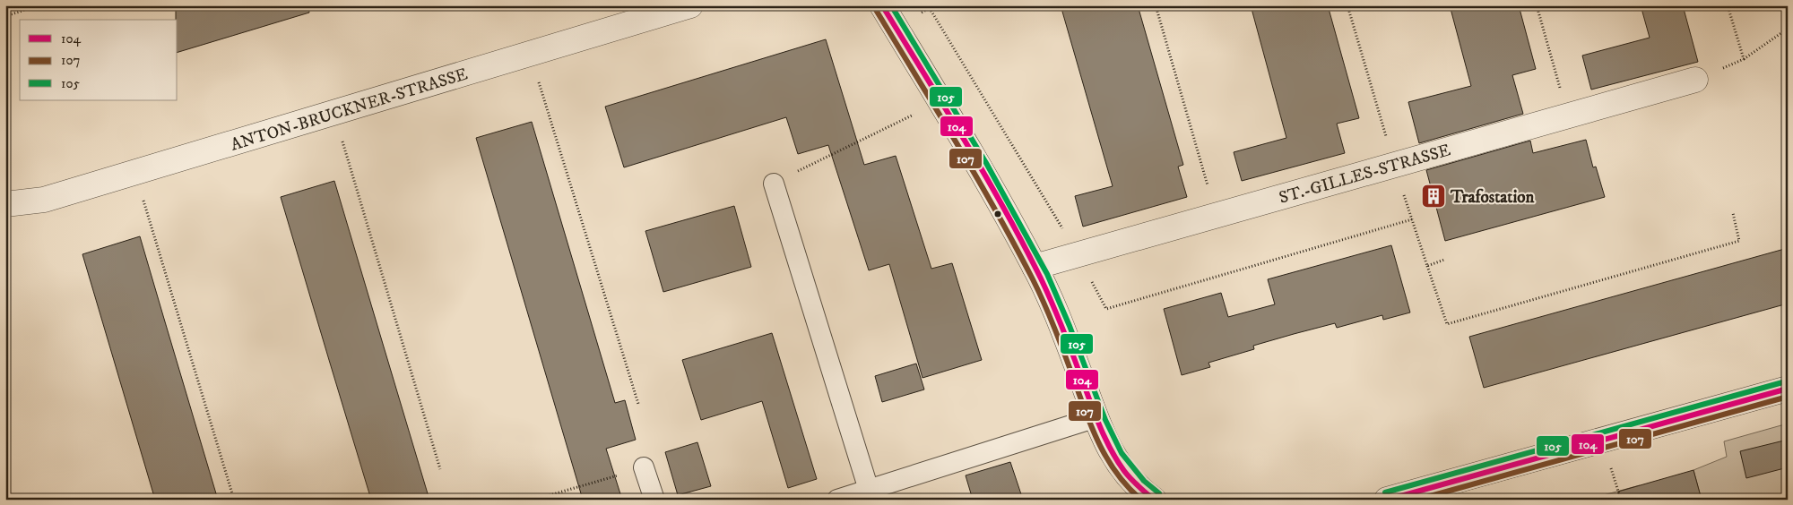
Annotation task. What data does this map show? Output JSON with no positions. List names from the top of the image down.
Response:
{
  "streets": {
    "street": ["ANTON-BRUCKNER-STRASSE", "ST.-GILLES-STRASSE"]
  },
  "places": {
    "building": ["Trafostation"]
  },
  "lines": ["transit line 104", "transit line 105", "transit line 107"],
  "legend": ["104", "107", "105"]
}
